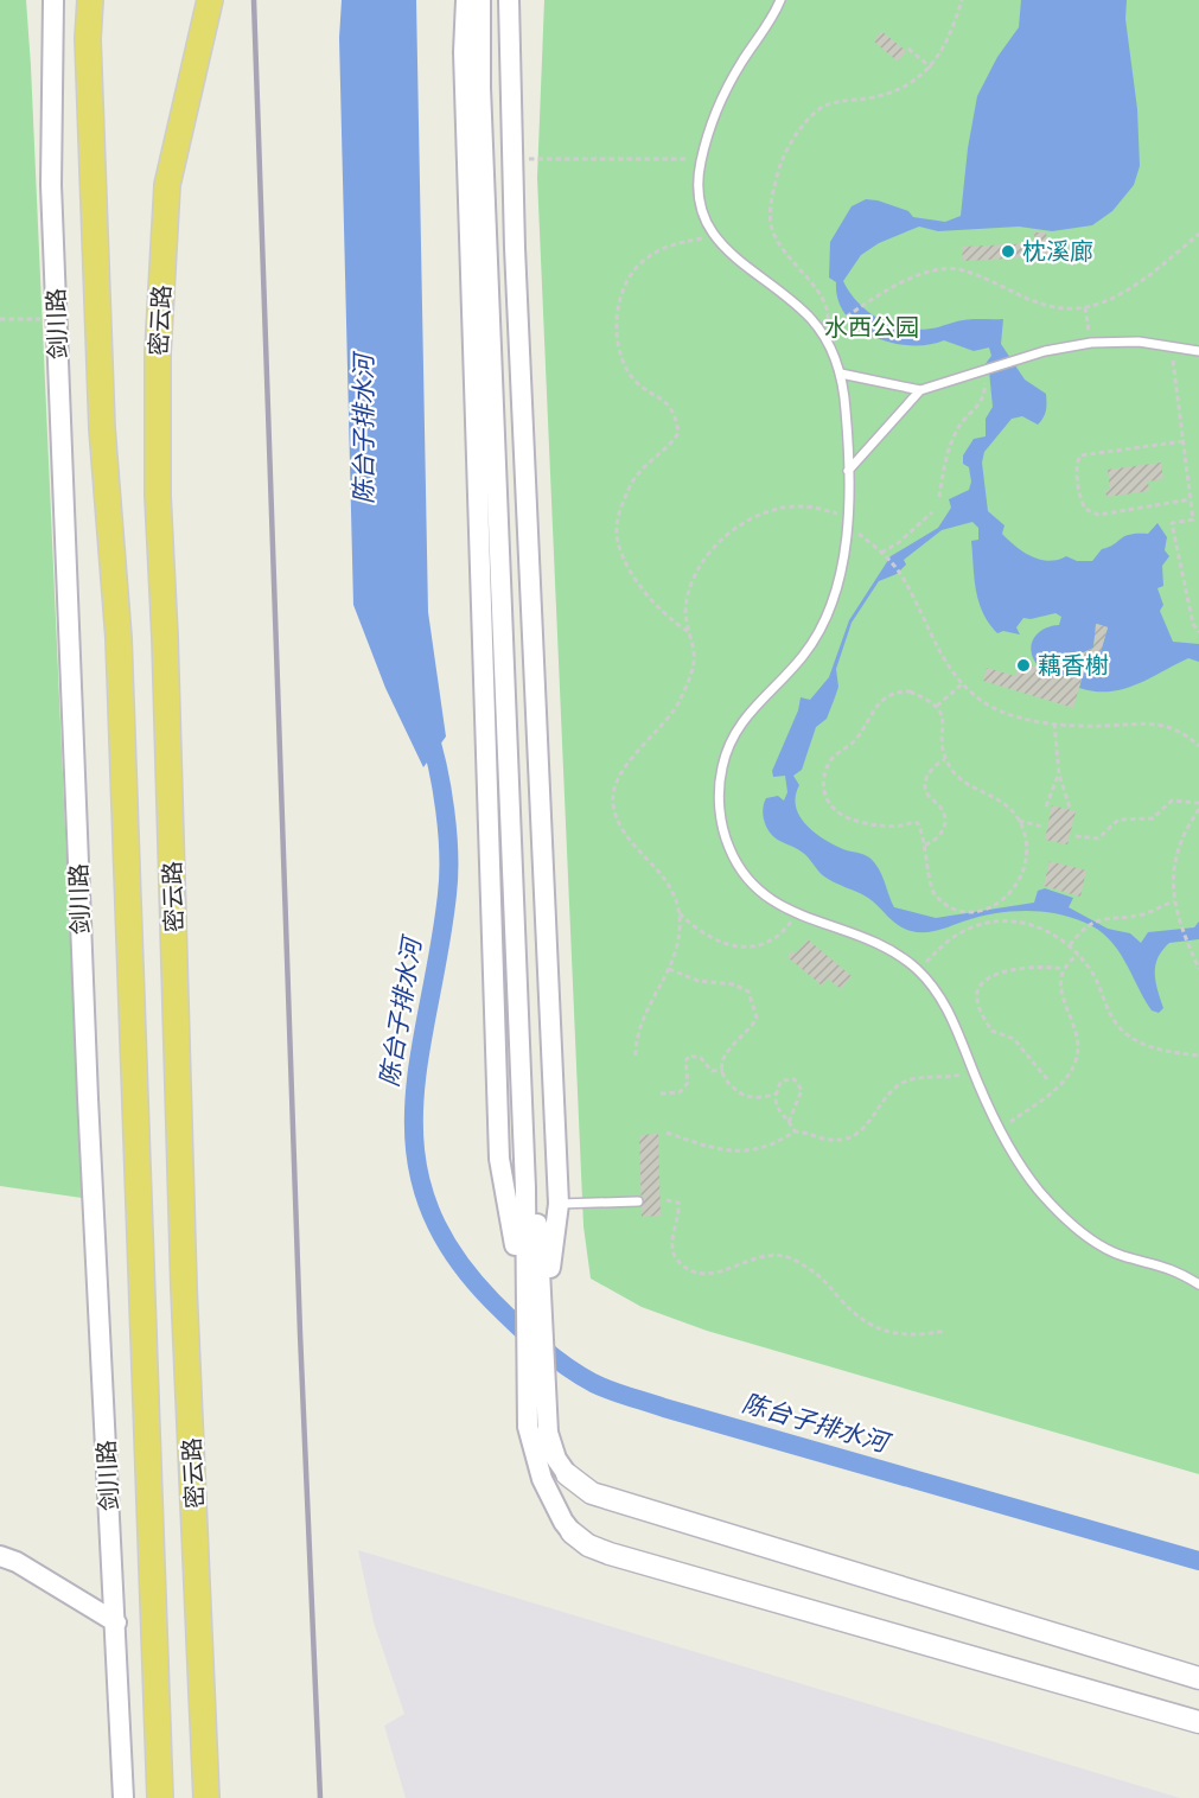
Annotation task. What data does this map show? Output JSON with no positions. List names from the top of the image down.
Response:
{
  "streets": {
    "highway": ["密云路"],
    "street": ["剑川路"]
  },
  "water": ["陈台子排水河"],
  "parks": ["水西公园"],
  "places": ["枕溪廊", "藕香榭"]
}
